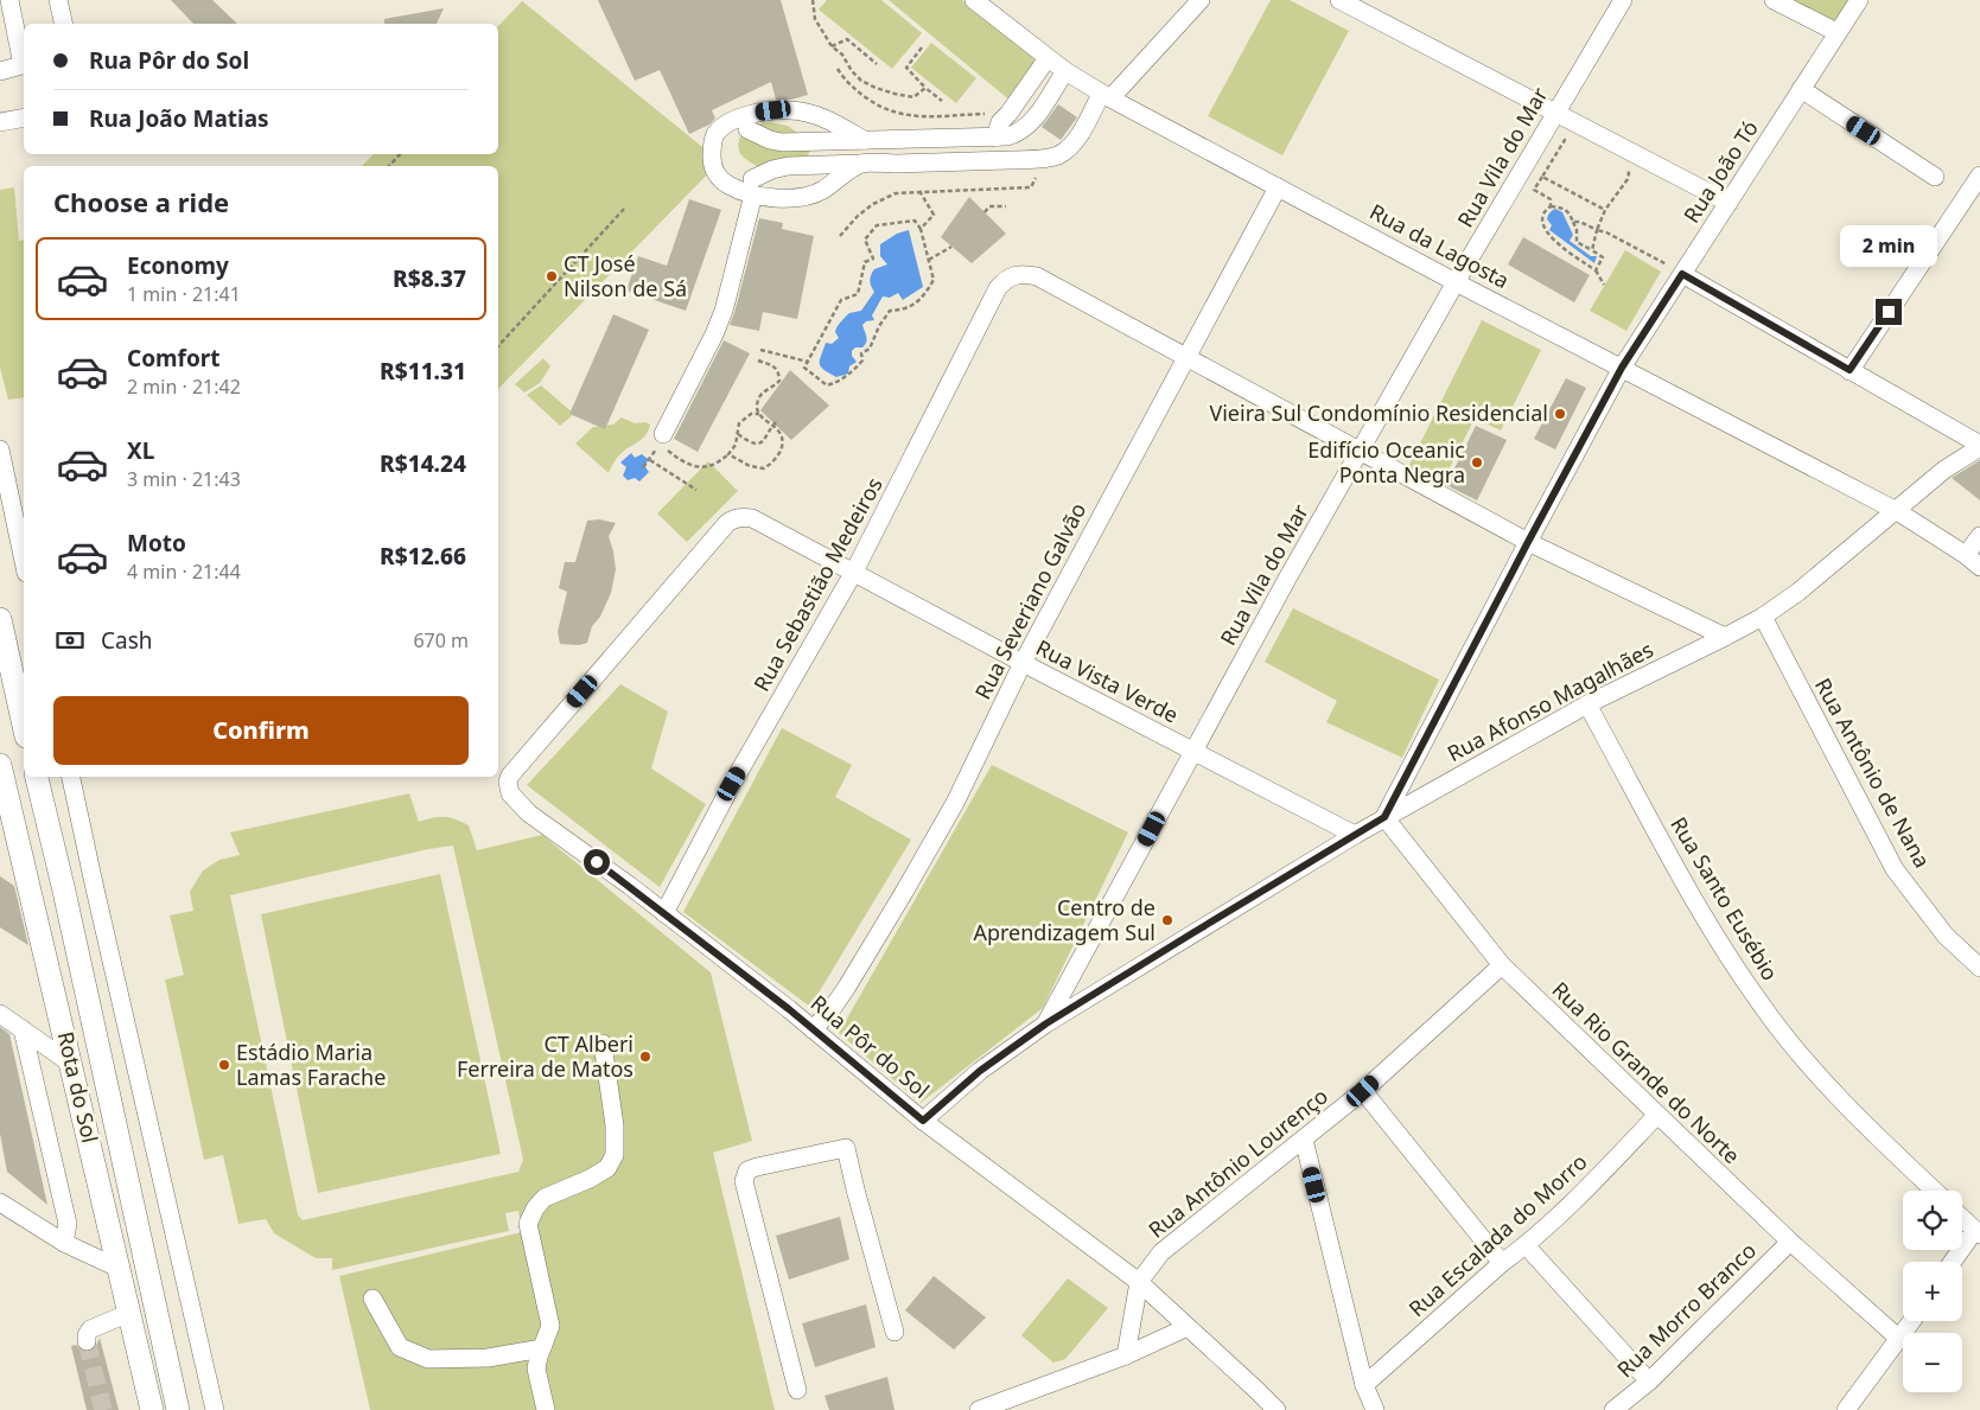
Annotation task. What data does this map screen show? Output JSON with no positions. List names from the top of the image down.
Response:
{
  "streets": {
    "main road": ["Rota do Sol"],
    "street": [
      "Rua Vila do Mar",
      "Rua João Tó",
      "Rua da Lagosta",
      "Rua Sebastião Medeiros",
      "Rua Severiano Galvão",
      "Rua Vista Verde",
      "Rua Afonso Magalhães",
      "Rua Antônio de Nana",
      "Rua Santo Eusébio",
      "Rua Pôr do Sol",
      "Rua Rio Grande do Norte",
      "Rua Antônio Lourenço",
      "Rua Escalada do Morro",
      "Rua Morro Branco"
    ]
  },
  "crossings": [
    ["Rua Vila do Mar", "Rua da Lagosta"],
    ["Rua Vila do Mar", "Rua Vista Verde"],
    ["Rua Vila do Mar", "Rua Afonso Magalhães"],
    ["Rua João Tó", "Rua da Lagosta"],
    ["Rua João Tó", "Rua Afonso Magalhães"],
    ["Rua João Tó", "Rua Rio Grande do Norte"],
    ["Rua da Lagosta", "Rua Severiano Galvão"],
    ["Rua da Lagosta", "Rua Afonso Magalhães"],
    ["Rua Sebastião Medeiros", "Rua Severiano Galvão"],
    ["Rua Sebastião Medeiros", "Rua Vista Verde"],
    ["Rua Sebastião Medeiros", "Rua Pôr do Sol"],
    ["Rua Severiano Galvão", "Rua Vista Verde"],
    ["Rua Severiano Galvão", "Rua Pôr do Sol"],
    ["Rua Vista Verde", "Rua Afonso Magalhães"],
    ["Rua Vista Verde", "Rua Pôr do Sol"],
    ["Rua Afonso Magalhães", "Rua Antônio de Nana"],
    ["Rua Afonso Magalhães", "Rua Santo Eusébio"],
    ["Rua Afonso Magalhães", "Rua Pôr do Sol"],
    ["Rua Afonso Magalhães", "Rua Rio Grande do Norte"],
    ["Rua Pôr do Sol", "Rua Antônio Lourenço"],
    ["Rua Rio Grande do Norte", "Rua Antônio Lourenço"],
    ["Rua Rio Grande do Norte", "Rua Escalada do Morro"],
    ["Rua Rio Grande do Norte", "Rua Morro Branco"]
  ],
  "places": [
    "CT José Nilson de Sá",
    "Vieira Sul Condomínio Residencial",
    "Edifício Oceanic Ponta Negra",
    "Centro de Aprendizagem Sul",
    "CT Alberi Ferreira de Matos",
    "Estádio Maria Lamas Farache"
  ],
  "page": {
    "banner": ["Rua Pôr do Sol", "Rua João Matias"],
    "heading": "Choose a ride",
    "bubble": "2 min",
    "list": [
      {
        "name": "Economy",
        "note": "1 min · 21:41",
        "value": "R$8.37"
      },
      {
        "name": "Comfort",
        "note": "2 min · 21:42",
        "value": "R$11.31"
      },
      {
        "name": "XL",
        "note": "3 min · 21:43",
        "value": "R$14.24"
      },
      {
        "name": "Moto",
        "note": "4 min · 21:44",
        "value": "R$12.66"
      }
    ],
    "pay": ["Cash", "670 m"],
    "buttons": "Confirm",
    "map_buttons": ["+", "−"]
  }
}
